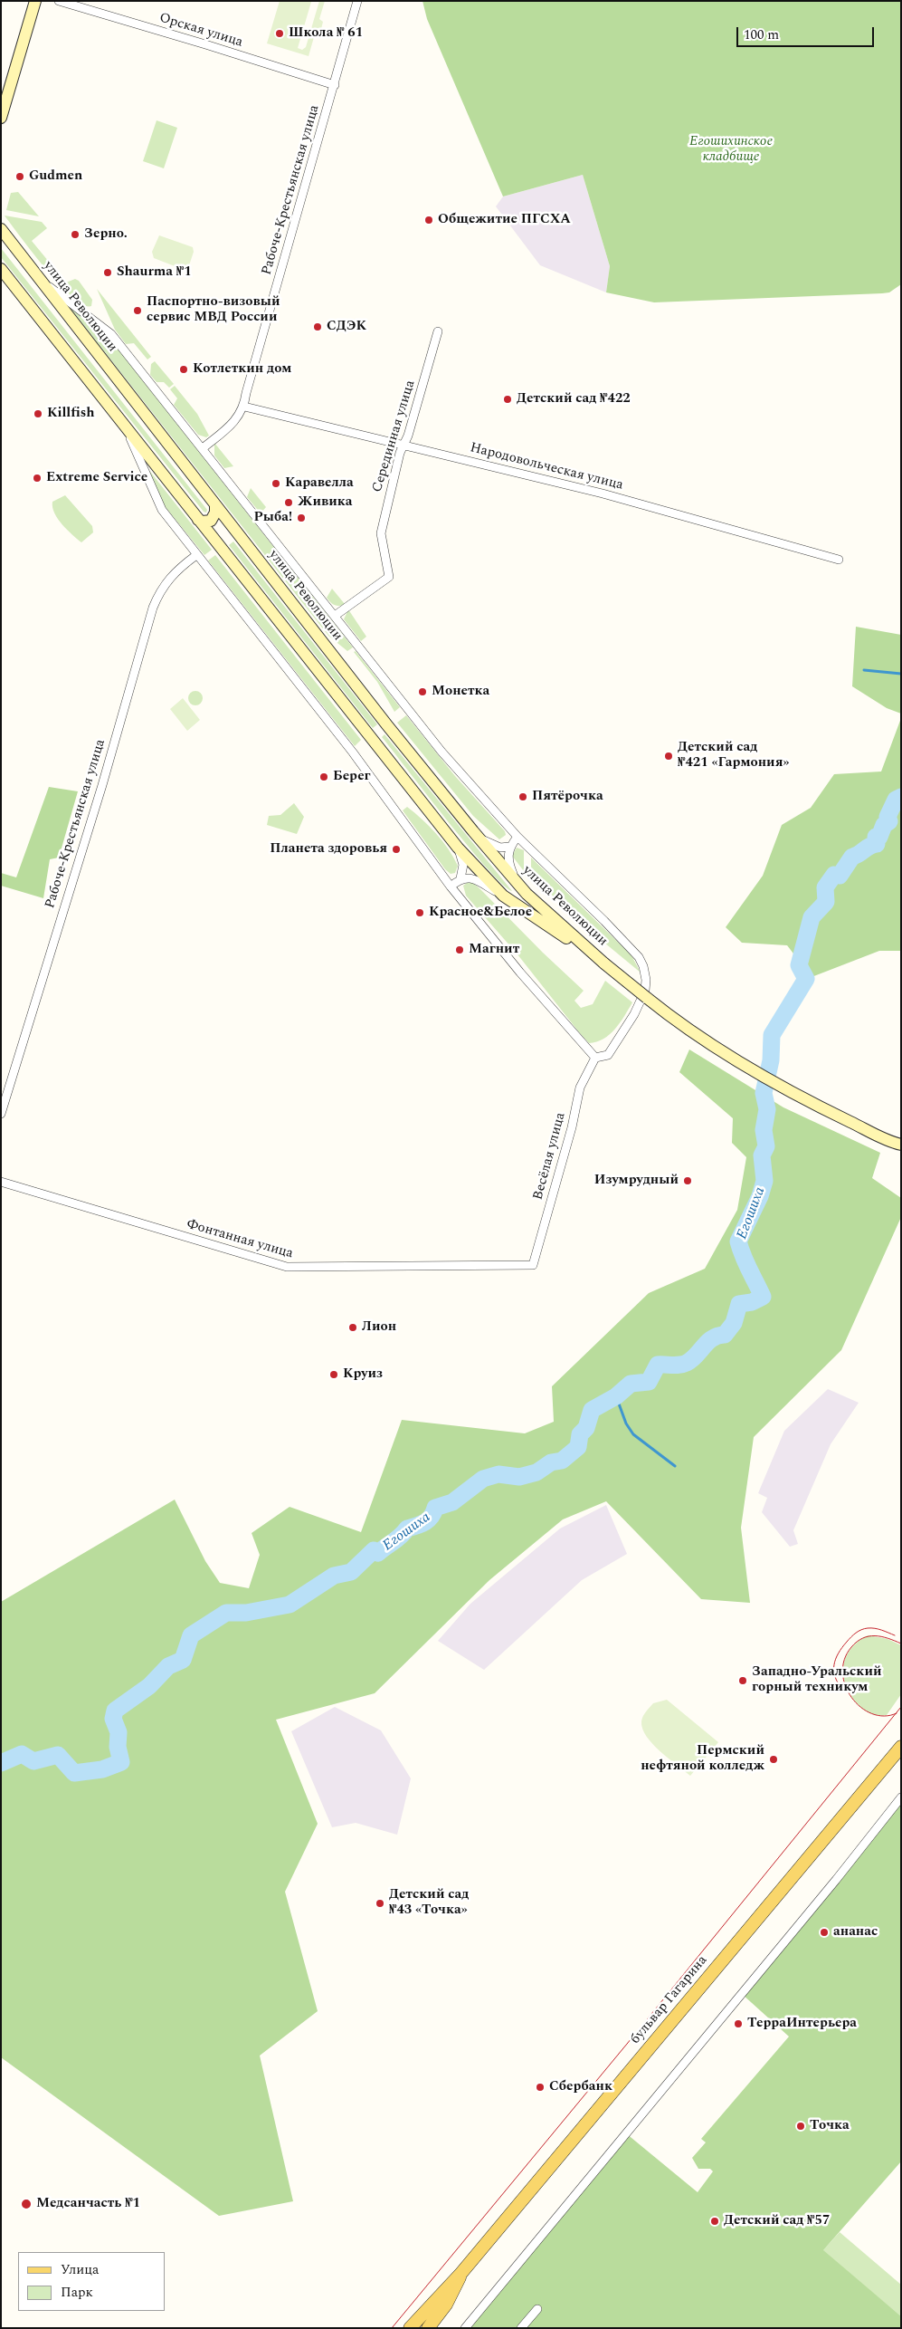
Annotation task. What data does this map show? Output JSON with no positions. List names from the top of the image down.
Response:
{
  "streets": {
    "main road": ["улица Революции", "бульвар Гагарина"],
    "street": [
      "Орская улица",
      "Рабоче-Крестьянская улица",
      "Серединная улица",
      "Народовольческая улица",
      "Весёлая улица",
      "Фонтанная улица"
    ]
  },
  "crossings": [
    ["Орская улица", "Рабоче-Крестьянская улица"],
    ["Рабоче-Крестьянская улица", "Народовольческая улица"],
    ["Серединная улица", "Народовольческая улица"],
    ["Весёлая улица", "Фонтанная улица"]
  ],
  "water": ["Егошиха"],
  "parks": ["Егошихинское кладбище"],
  "places": [
    "Школа № 61",
    "Gudmen",
    "Общежитие ПГСХА",
    "Зерно.",
    "Shaurma №1",
    "Паспортно-визовый сервис МВД России",
    "СДЭК",
    "Котлеткин дом",
    "Детский сад №422",
    "Killfish",
    "Extreme Service",
    "Каравелла",
    "Живика",
    "Рыба!",
    "Монетка",
    "Детский сад №421 «Гармония»",
    "Берег",
    "Пятёрочка",
    "Планета здоровья",
    "Красное&Белое",
    "Магнит",
    "Изумрудный",
    "Лион",
    "Круиз",
    "Западно-Уральский горный техникум",
    "Пермский нефтяной колледж",
    "Детский сад №43 «Точка»",
    "ананас",
    "ТерраИнтерьера",
    "Сбербанк",
    "Точка",
    "Медсанчасть №1",
    "Детский сад №57"
  ],
  "legend": ["Улица", "Парк"],
  "scale_bar": "100 m"
}
